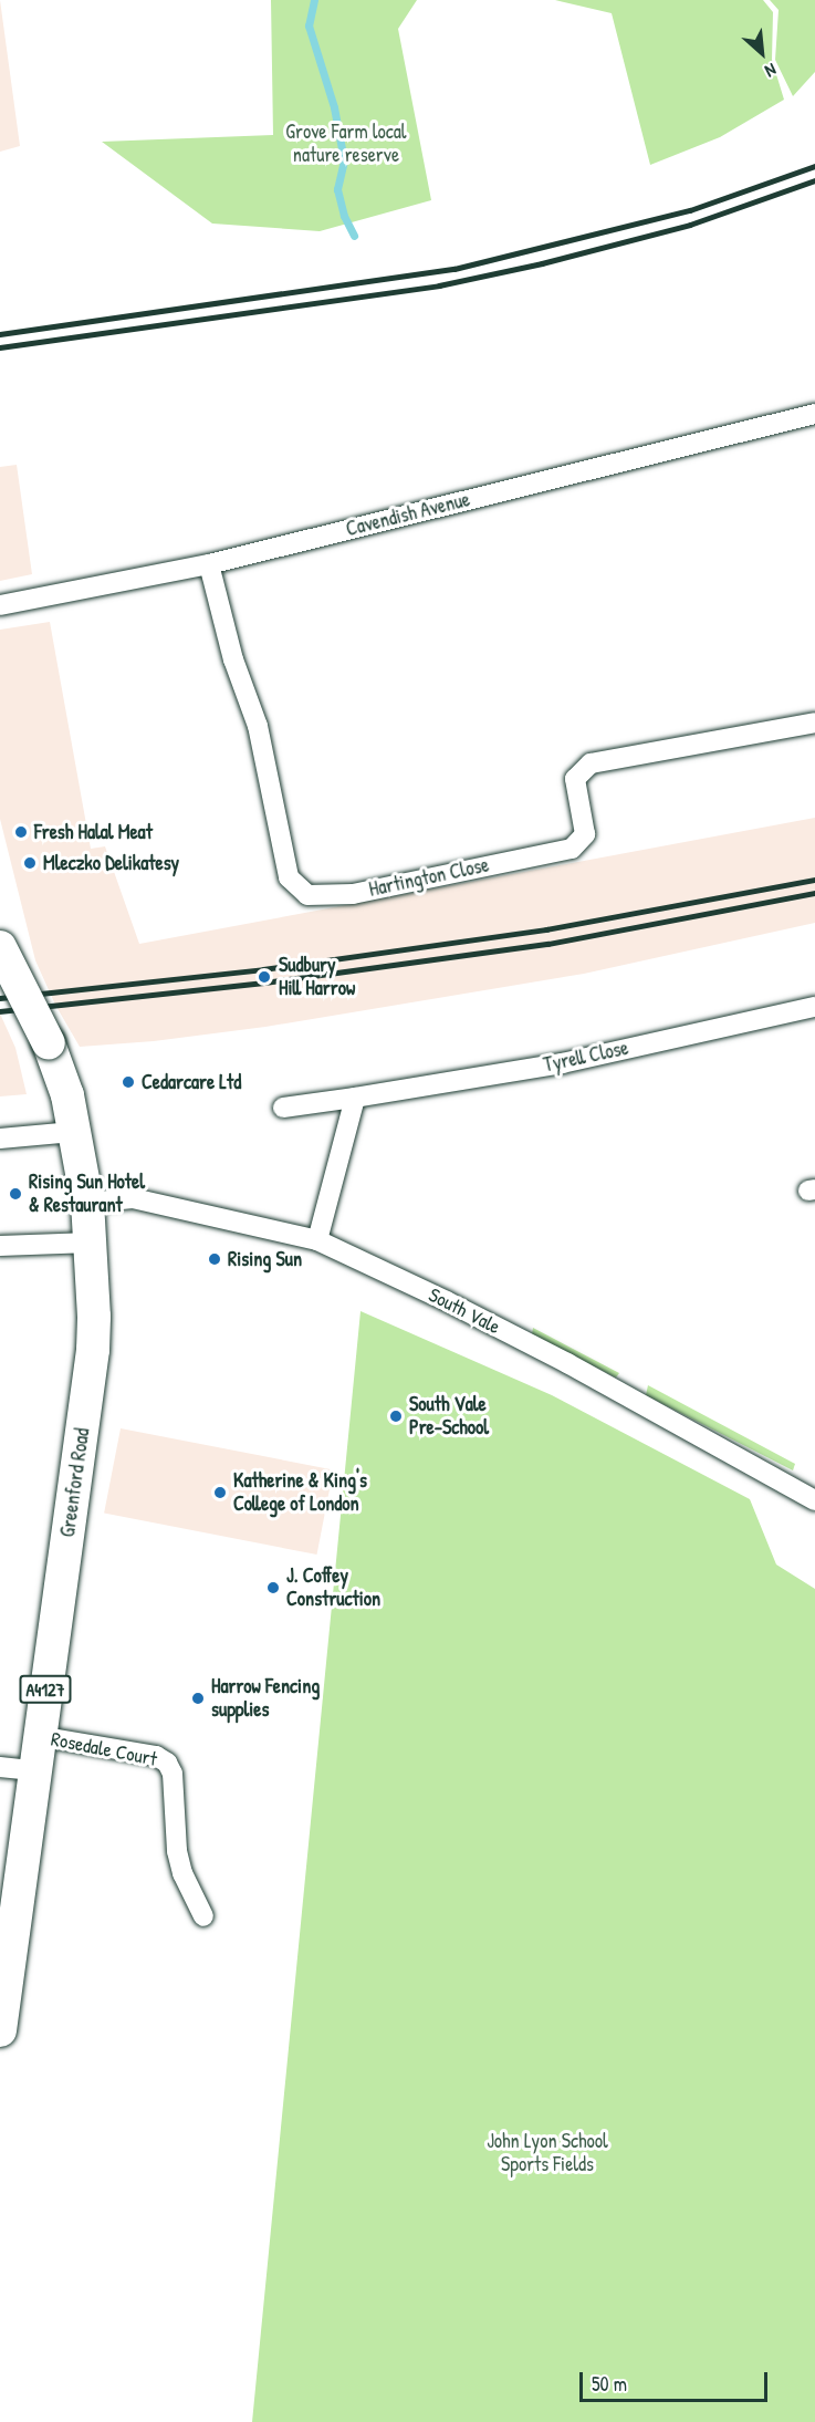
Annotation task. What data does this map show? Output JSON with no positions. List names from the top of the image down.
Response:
{
  "streets": {
    "main road": ["Greenford Road", "A4127"],
    "street": [
      "Cavendish Avenue",
      "Hartington Close",
      "Tyrell Close",
      "South Vale",
      "Rosedale Court"
    ]
  },
  "crossings": [
    ["Cavendish Avenue", "Hartington Close"],
    ["South Vale", "Greenford Road"],
    ["Greenford Road", "Rosedale Court"]
  ],
  "parks": ["Grove Farm local nature reserve", "John Lyon School Sports Fields"],
  "places": [
    "Fresh Halal Meat",
    "Mleczko Delikatesy",
    "Sudbury Hill Harrow",
    "Cedarcare Ltd",
    "Rising Sun Hotel & Restaurant",
    "Rising Sun",
    "South Vale Pre-School",
    "Katherine & King's College of London",
    "J. Coffey Construction",
    "Harrow Fencing supplies"
  ],
  "scale_bar": "50 m",
  "north": "bottom right"
}
